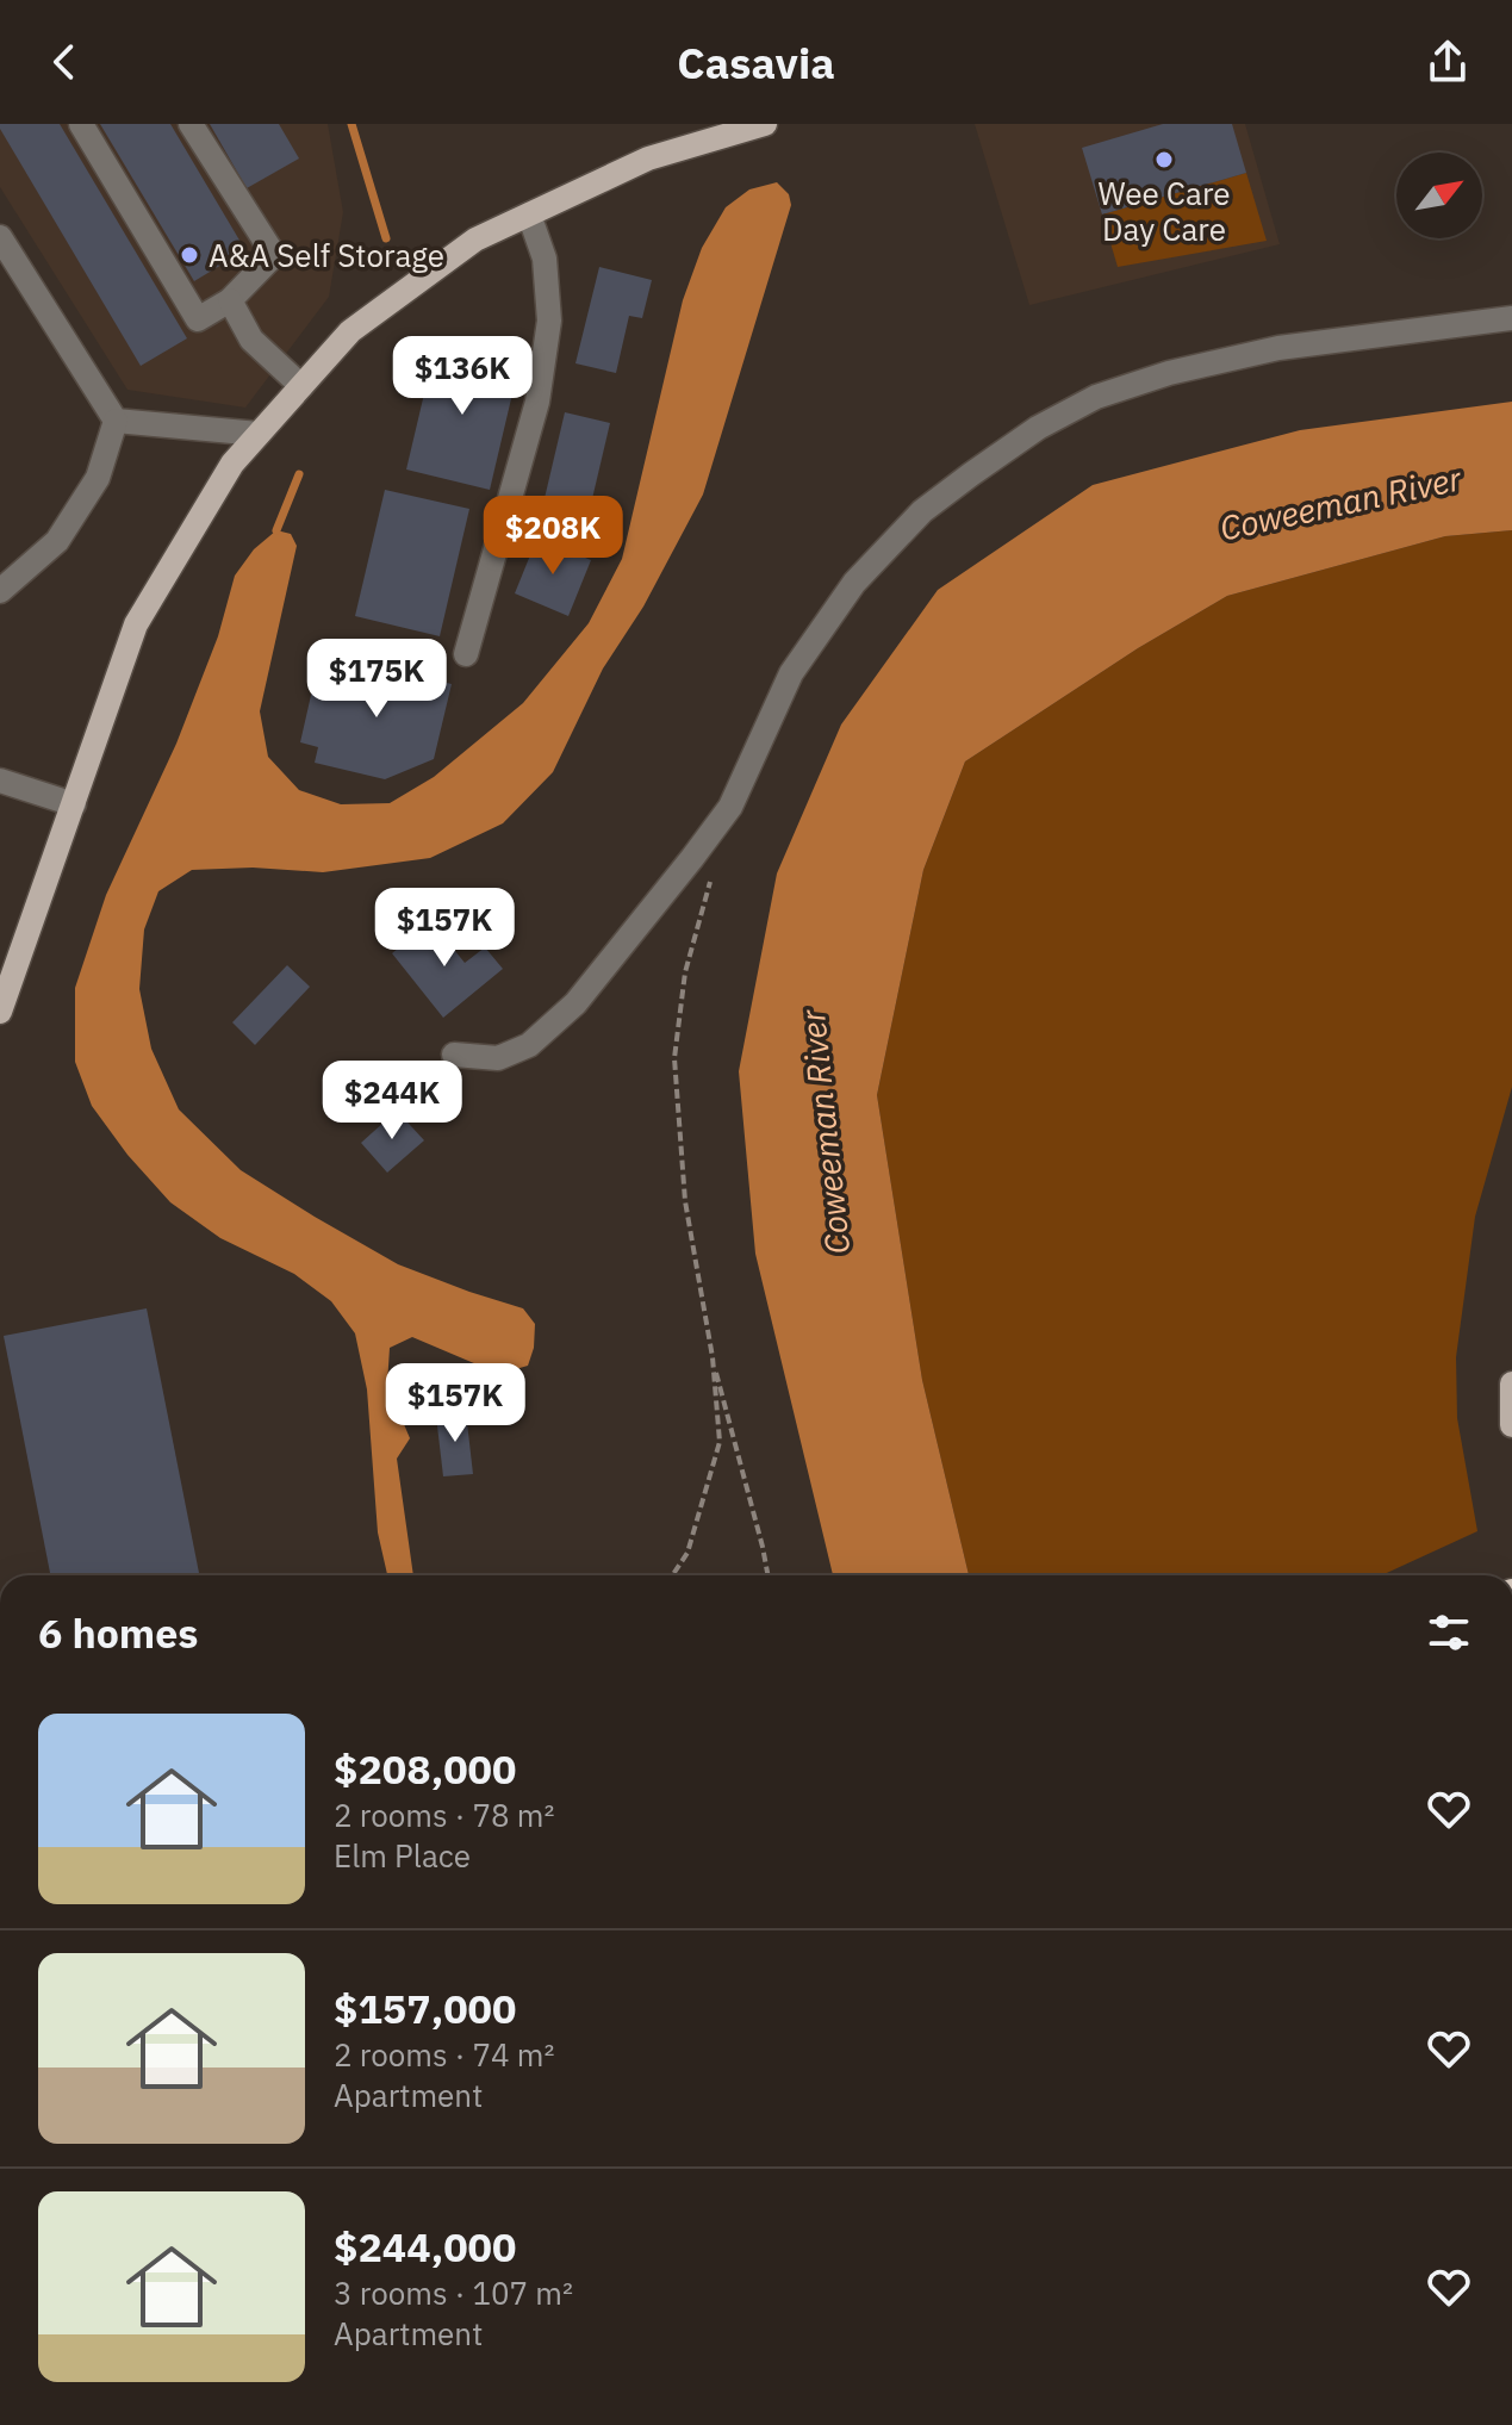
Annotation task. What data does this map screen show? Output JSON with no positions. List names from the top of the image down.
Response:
{
  "water": ["Coweeman River"],
  "places": ["Wee Care Day Care", "A&A Self Storage"],
  "north": "top right",
  "page": {
    "header": "Casavia",
    "price": [
      "$136K",
      "$208K",
      "$175K",
      "$157K",
      "$244K",
      "$157K"
    ],
    "heading": "6 homes",
    "list": [
      {
        "name": "$208,000",
        "note": "2 rooms · 78 m² · Elm Place"
      },
      {
        "name": "$157,000",
        "note": "2 rooms · 74 m² · Apartment"
      },
      {
        "name": "$244,000",
        "note": "3 rooms · 107 m² · Apartment"
      }
    ]
  }
}
